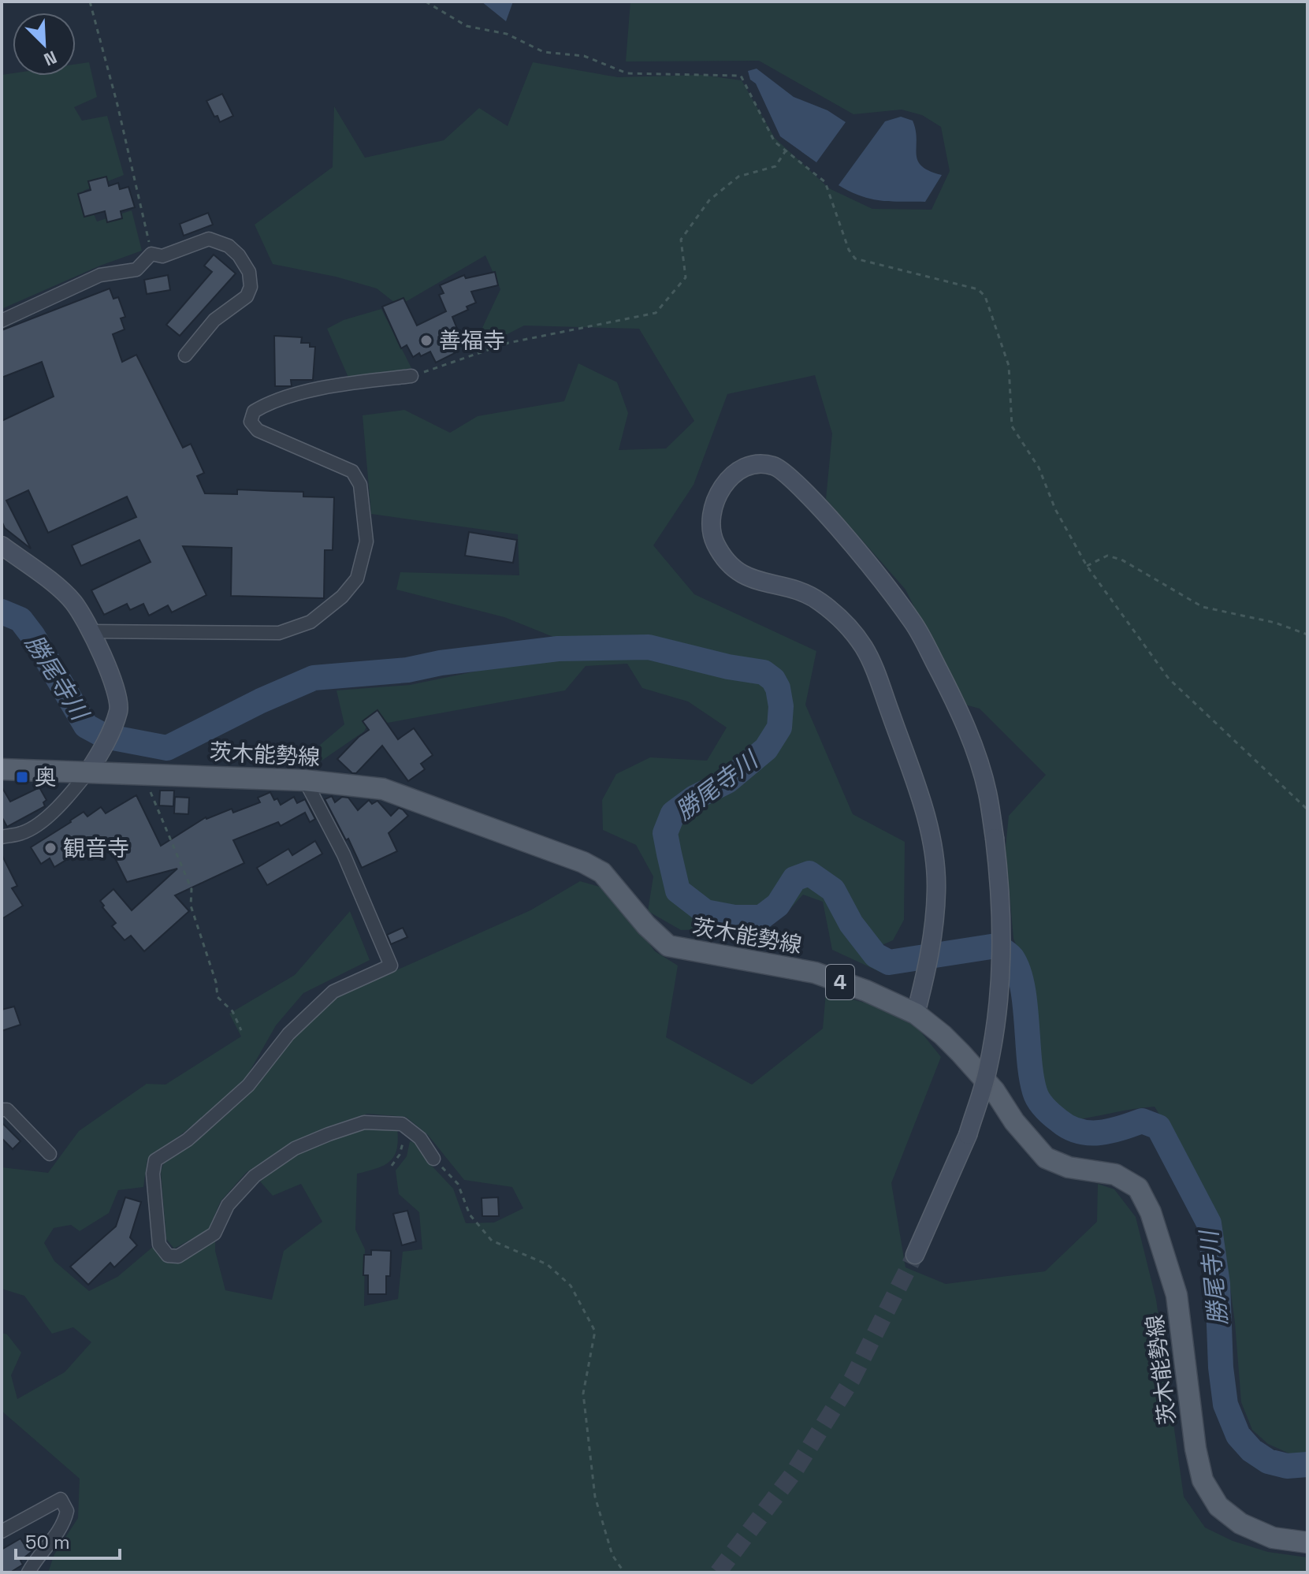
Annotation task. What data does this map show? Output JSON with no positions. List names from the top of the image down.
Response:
{
  "streets": {
    "main road": ["茨木能勢線", "4"]
  },
  "water": ["勝尾寺川"],
  "places": {
    "other": ["善福寺", "観音寺"],
    "transit": ["奥"]
  },
  "scale_bar": "50 m",
  "north": "bottom right"
}
